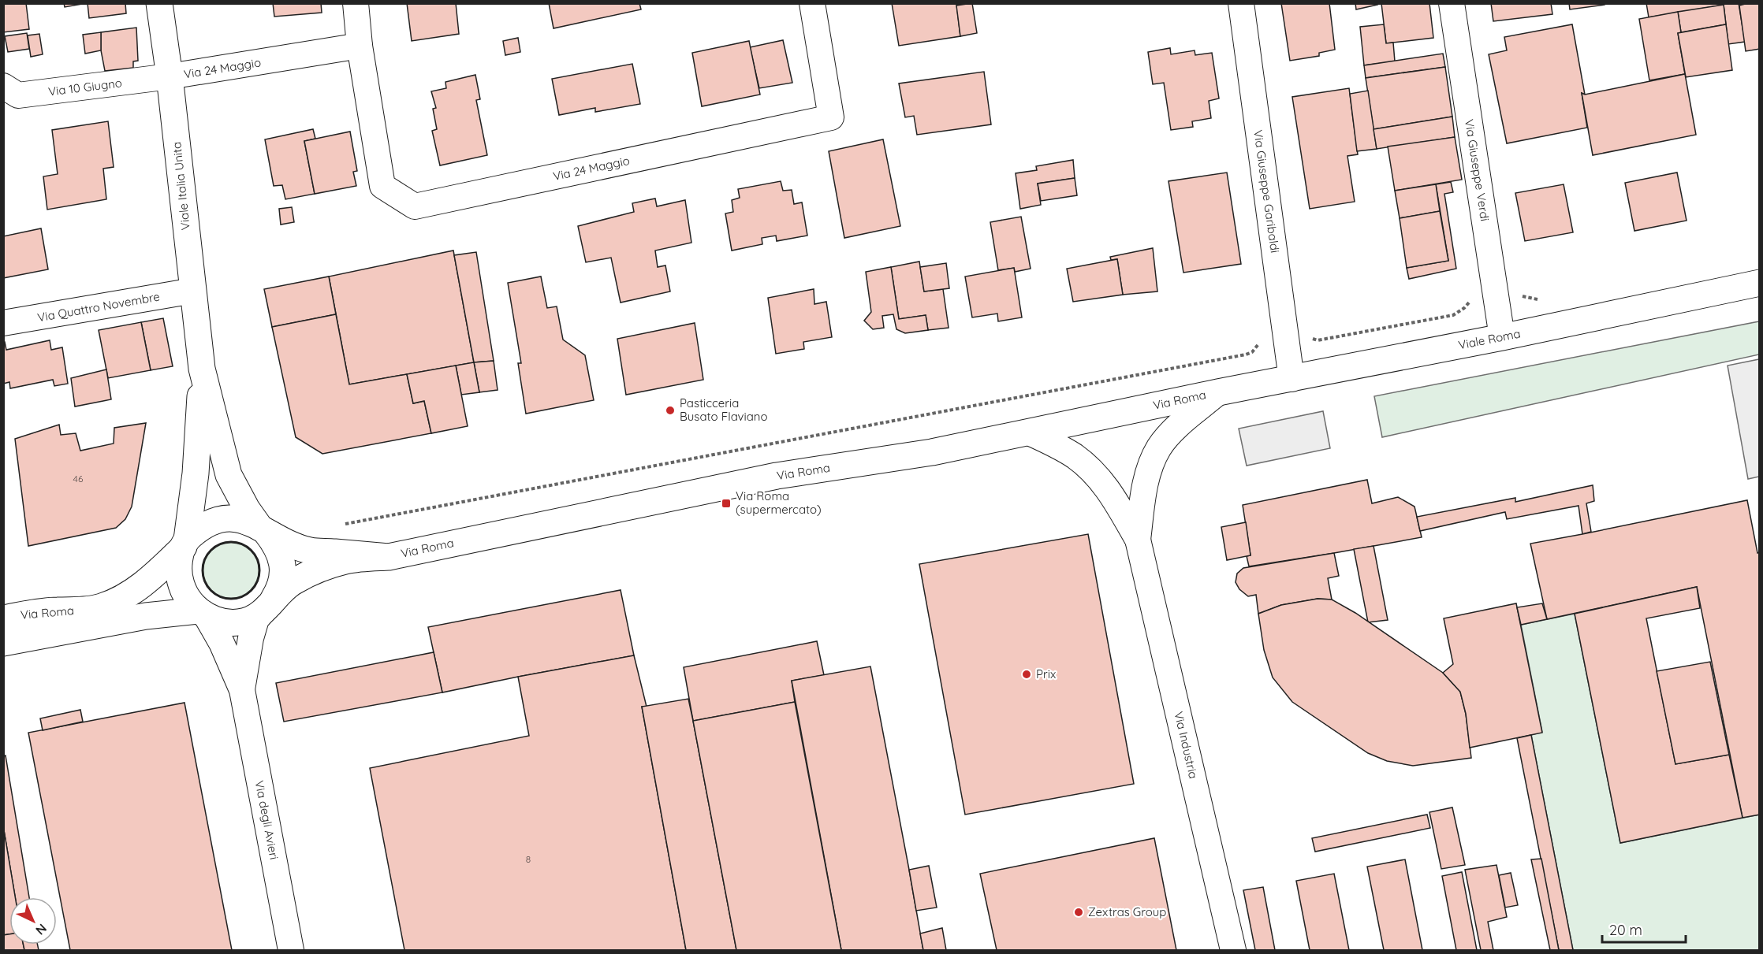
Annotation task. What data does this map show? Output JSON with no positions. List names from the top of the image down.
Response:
{
  "streets": {
    "main road": ["Viale Italia Unita", "Viale Roma", "Via Roma"],
    "street": [
      "Via 24 Maggio",
      "Via 10 Giugno",
      "Via Giuseppe Verdi",
      "Via Giuseppe Garibaldi",
      "Via Quattro Novembre",
      "Via Industria",
      "Via degli Avieri"
    ]
  },
  "crossings": [
    ["Via 24 Maggio", "Via 10 Giugno"],
    ["Via 24 Maggio", "Viale Italia Unita"],
    ["Via 10 Giugno", "Viale Italia Unita"],
    ["Via Giuseppe Verdi", "Viale Roma"],
    ["Viale Italia Unita", "Via Quattro Novembre"],
    ["Viale Italia Unita", "Via Roma"],
    ["Viale Italia Unita", "Via degli Avieri"],
    ["Via Giuseppe Garibaldi", "Viale Roma"],
    ["Viale Roma", "Via Roma"],
    ["Viale Roma", "Via Industria"],
    ["Via Roma", "Via Industria"],
    ["Via Roma", "Via degli Avieri"]
  ],
  "places": {
    "other": ["Pasticceria Busato Flaviano", "Prix", "Zextras Group"],
    "transit": ["Via Roma (supermercato)"]
  },
  "house_numbers": ["46", "8"],
  "scale_bar": "20 m",
  "north": "bottom right"
}
